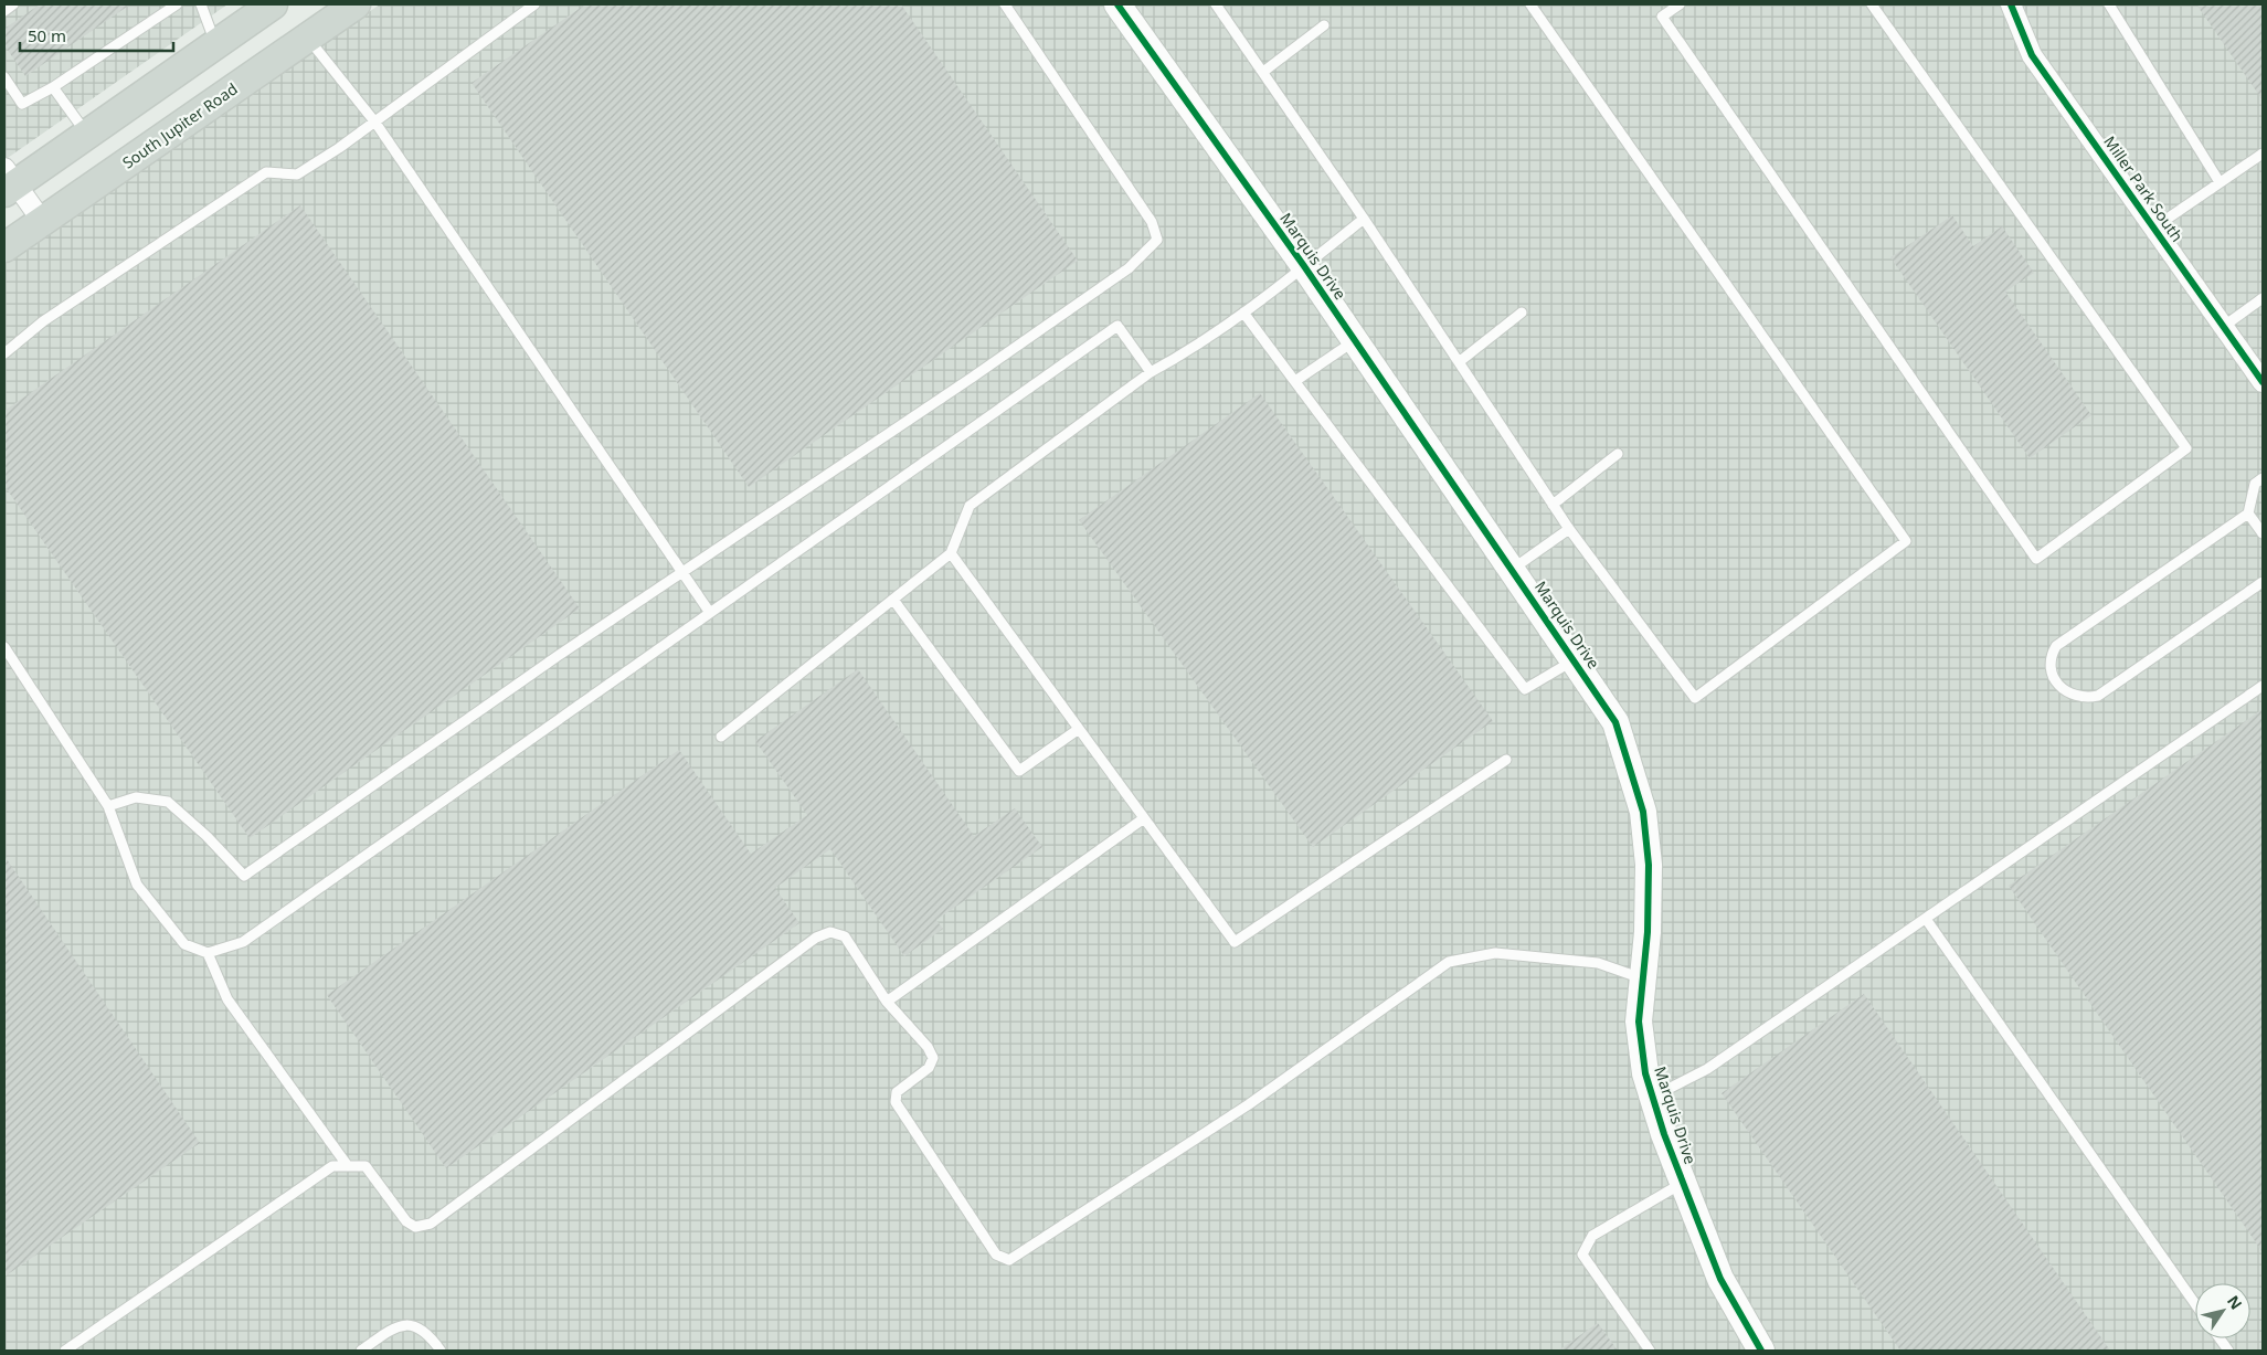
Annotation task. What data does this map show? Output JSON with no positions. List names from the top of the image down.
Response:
{
  "streets": {
    "main road": ["South Jupiter Road"],
    "street": ["Miller Park South", "Marquis Drive"]
  },
  "scale_bar": "50 m",
  "north": "top right"
}
